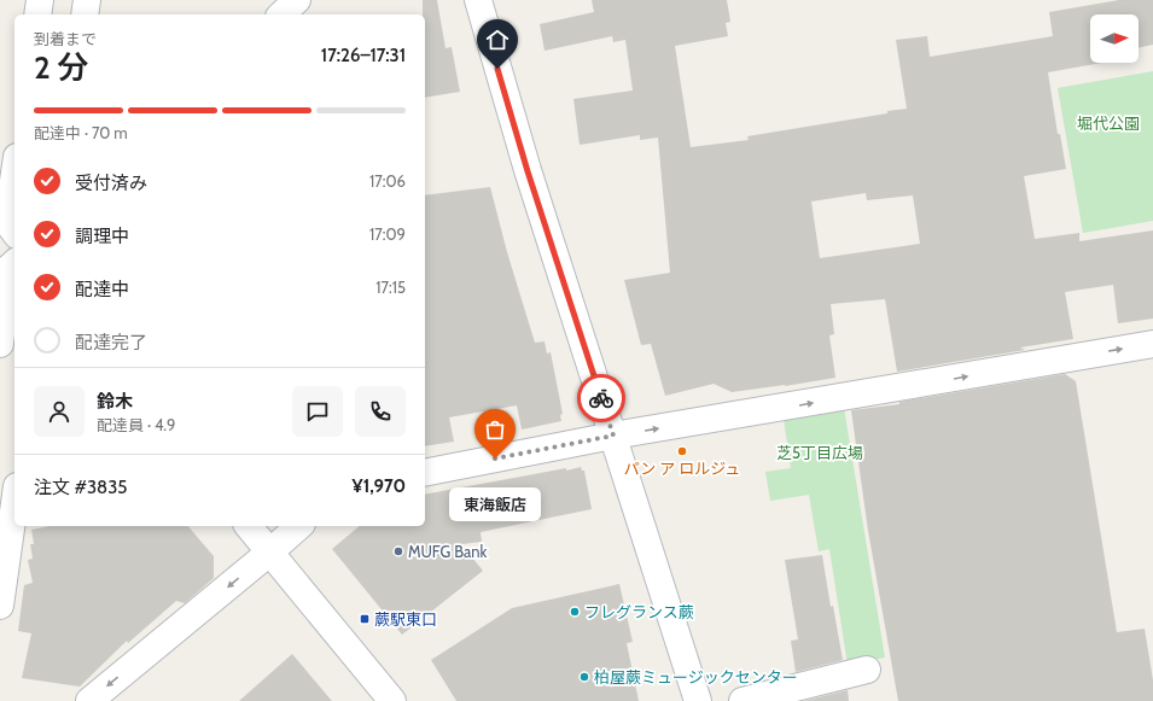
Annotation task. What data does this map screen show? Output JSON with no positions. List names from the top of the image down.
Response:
{
  "parks": ["堀代公園", "芝5丁目広場"],
  "places": {
    "other": [
      "パン ア ロルジュ",
      "東海飯店",
      "MUFG Bank",
      "フレグランス蕨",
      "柏屋蕨ミュージックセンター"
    ],
    "transit": ["蕨駅東口"]
  },
  "north": "right",
  "page": {
    "heading": ["2 分", "到着まで", "17:26–17:31"],
    "panel": [
      "鈴木",
      "配達員 · 4.9",
      "注文 #3835",
      "¥1,970"
    ],
    "bar": "配達中 · 70 m",
    "list": [
      ["受付済み", "17:06"],
      ["調理中", "17:09"],
      ["配達中", "17:15"],
      "配達完了"
    ],
    "bubble": "東海飯店"
  }
}
